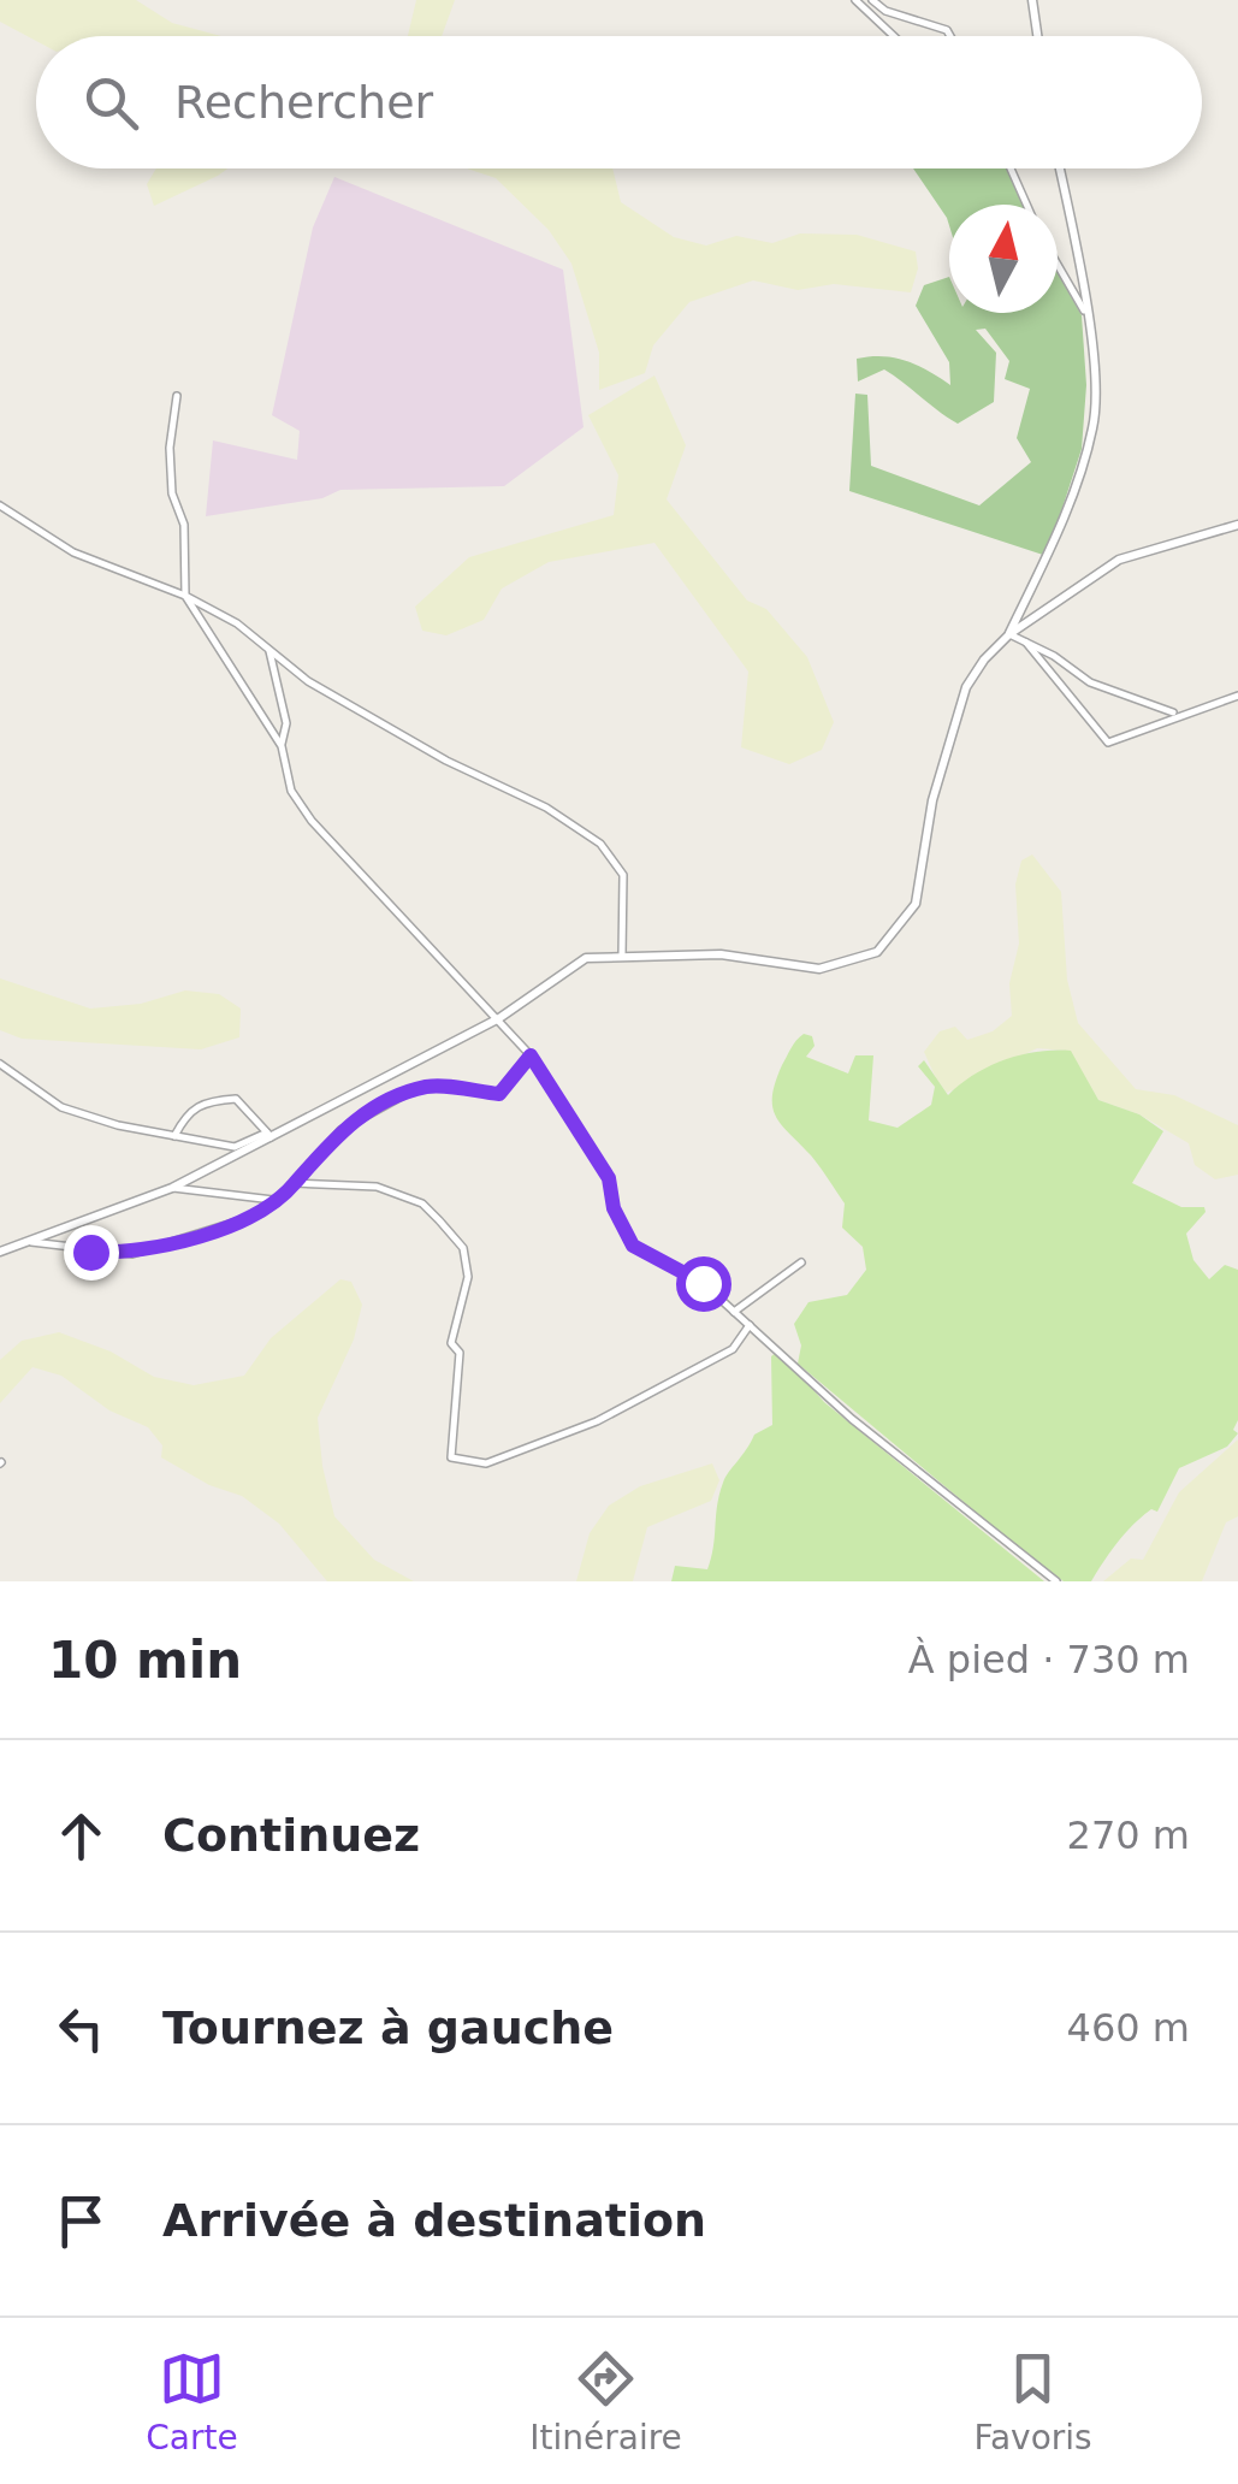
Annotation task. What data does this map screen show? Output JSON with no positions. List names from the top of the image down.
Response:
{
  "north": "top",
  "page": {
    "search": "Rechercher",
    "heading": ["10 min", "À pied · 730 m"],
    "list": [
      ["Continuez", "270 m"],
      ["Tournez à gauche", "460 m"],
      "Arrivée à destination"
    ],
    "nav": ["Carte", "Itinéraire", "Favoris"]
  }
}
